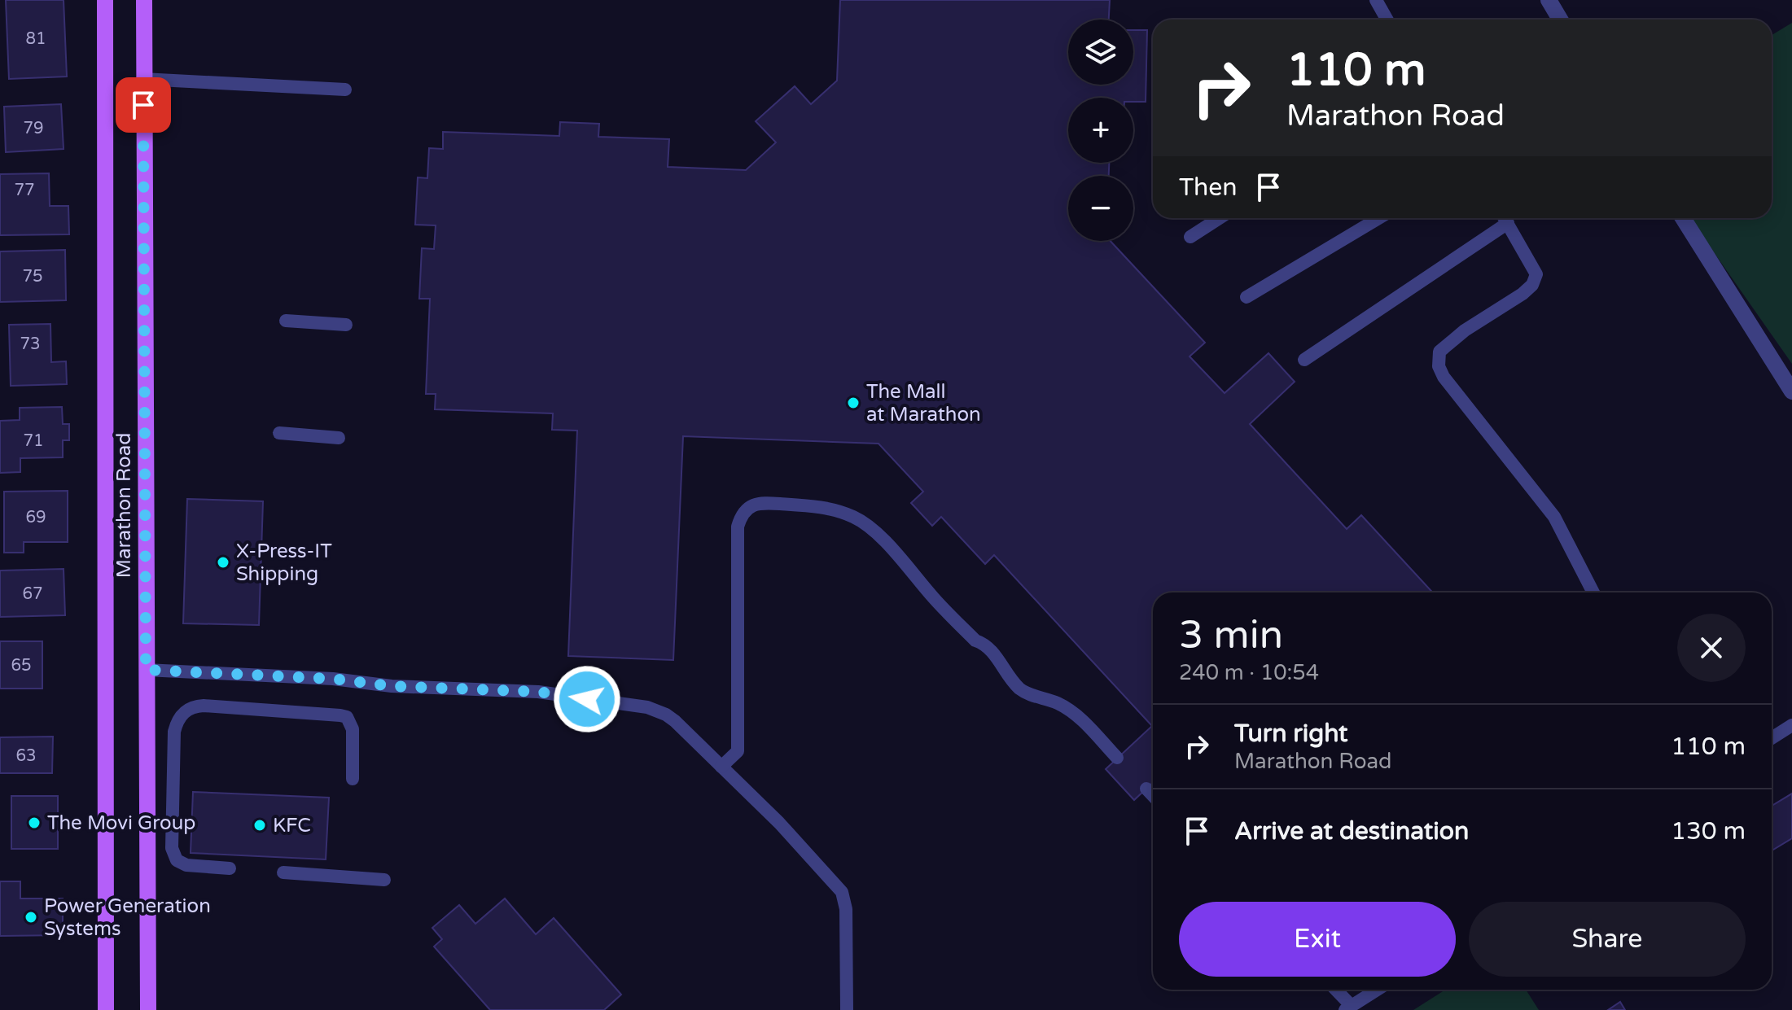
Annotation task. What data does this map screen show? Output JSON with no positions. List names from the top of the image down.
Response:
{
  "streets": {
    "main road": ["Marathon Road"]
  },
  "places": [
    "The Mall at Marathon",
    "X-Press-IT Shipping",
    "The Movi Group",
    "KFC",
    "Power Generation Systems"
  ],
  "house_numbers": [
    "81",
    "79",
    "77",
    "75",
    "73",
    "71",
    "69",
    "67",
    "65",
    "63"
  ],
  "page": {
    "map_buttons": ["+", "−"],
    "turn": ["110 m", "Marathon Road"],
    "then": "Then",
    "heading": ["3 min", "240 m · 10:54"],
    "list": [
      {
        "name": "Turn right",
        "note": "Marathon Road",
        "value": "110 m"
      },
      {
        "name": "Arrive at destination",
        "value": "130 m"
      }
    ],
    "buttons": ["Exit", "Share"]
  }
}
